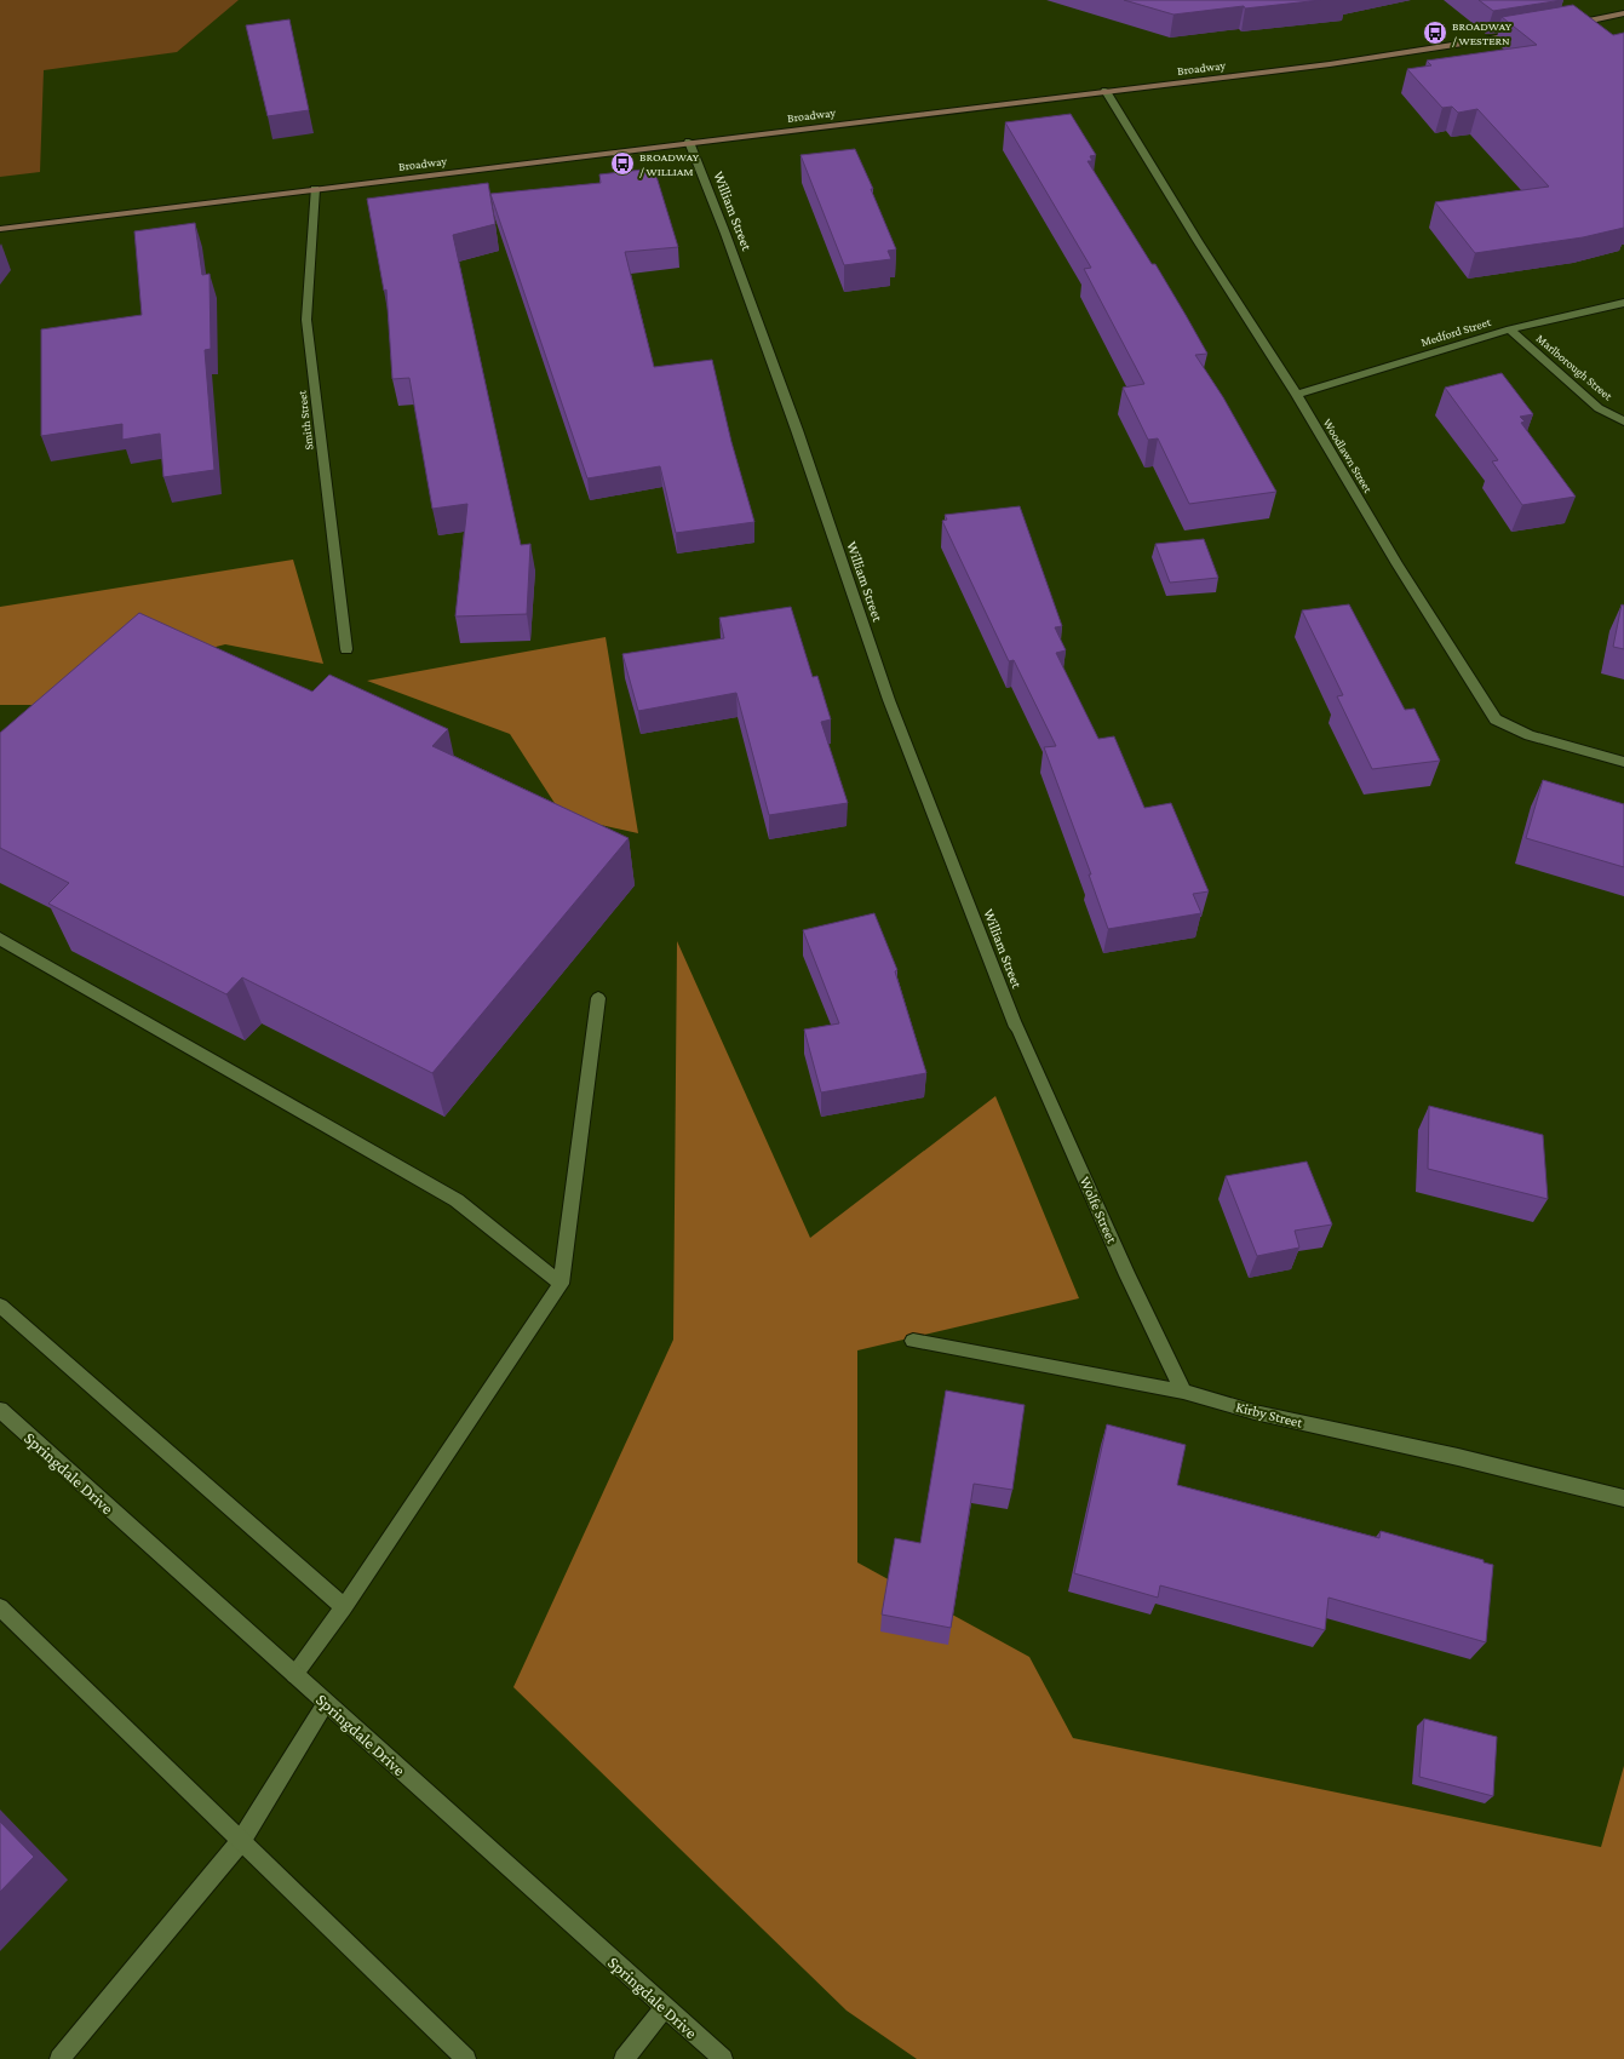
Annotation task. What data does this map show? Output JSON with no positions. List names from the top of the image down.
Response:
{
  "streets": {
    "main road": ["Broadway"],
    "street": [
      "William Street",
      "Medford Street",
      "Marlborough Street",
      "Smith Street",
      "Woodlawn Street",
      "Wolfe Street",
      "Kirby Street",
      "Springdale Drive"
    ]
  },
  "crossings": [
    ["Broadway", "William Street"],
    ["Broadway", "Smith Street"],
    ["Broadway", "Woodlawn Street"],
    ["William Street", "Wolfe Street"],
    ["Medford Street", "Marlborough Street"],
    ["Medford Street", "Woodlawn Street"],
    ["Wolfe Street", "Kirby Street"]
  ],
  "places": {
    "bus stop": ["BROADWAY / WESTERN", "BROADWAY / WILLIAM"]
  }
}
